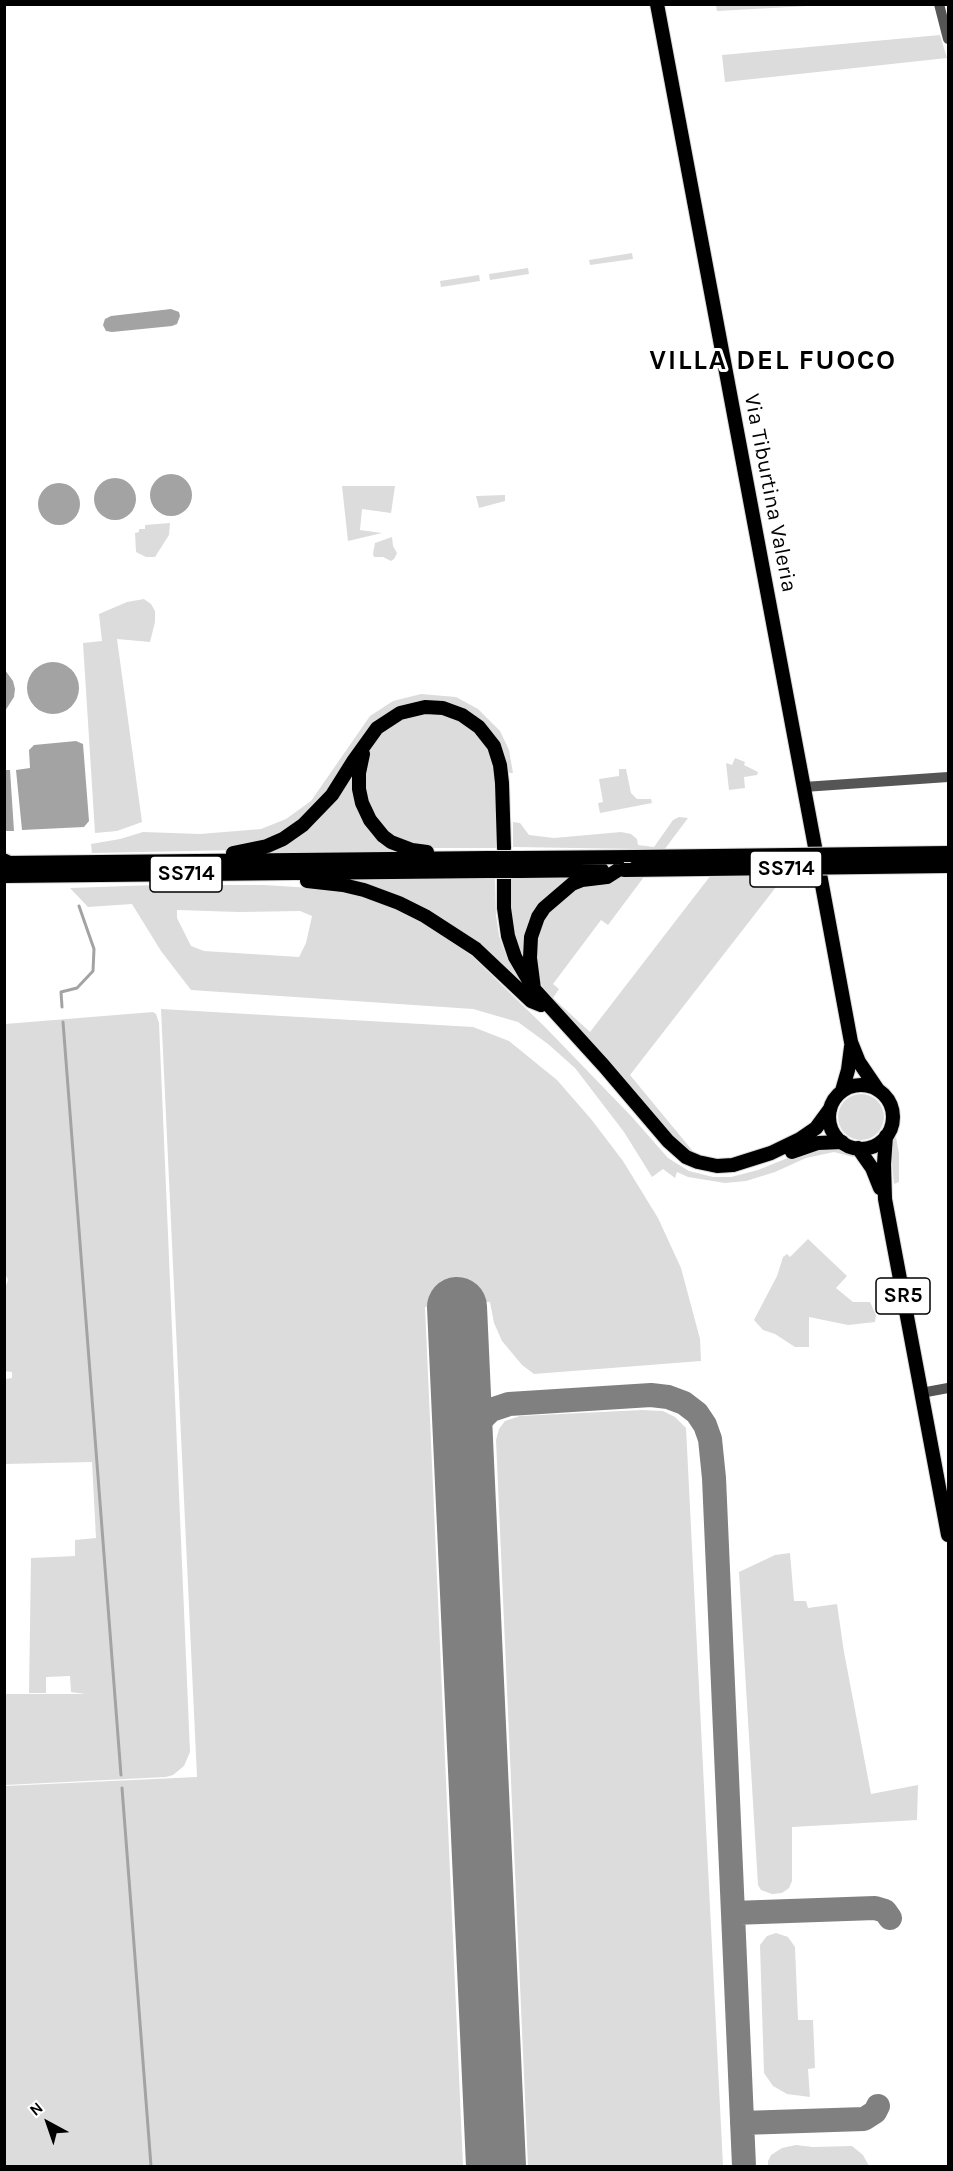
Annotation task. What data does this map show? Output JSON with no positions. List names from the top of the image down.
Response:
{
  "streets": {
    "main road": ["Via Tiburtina Valeria", "SS714", "SR5"]
  },
  "districts": ["VILLA DEL FUOCO"],
  "north": "top left"
}
